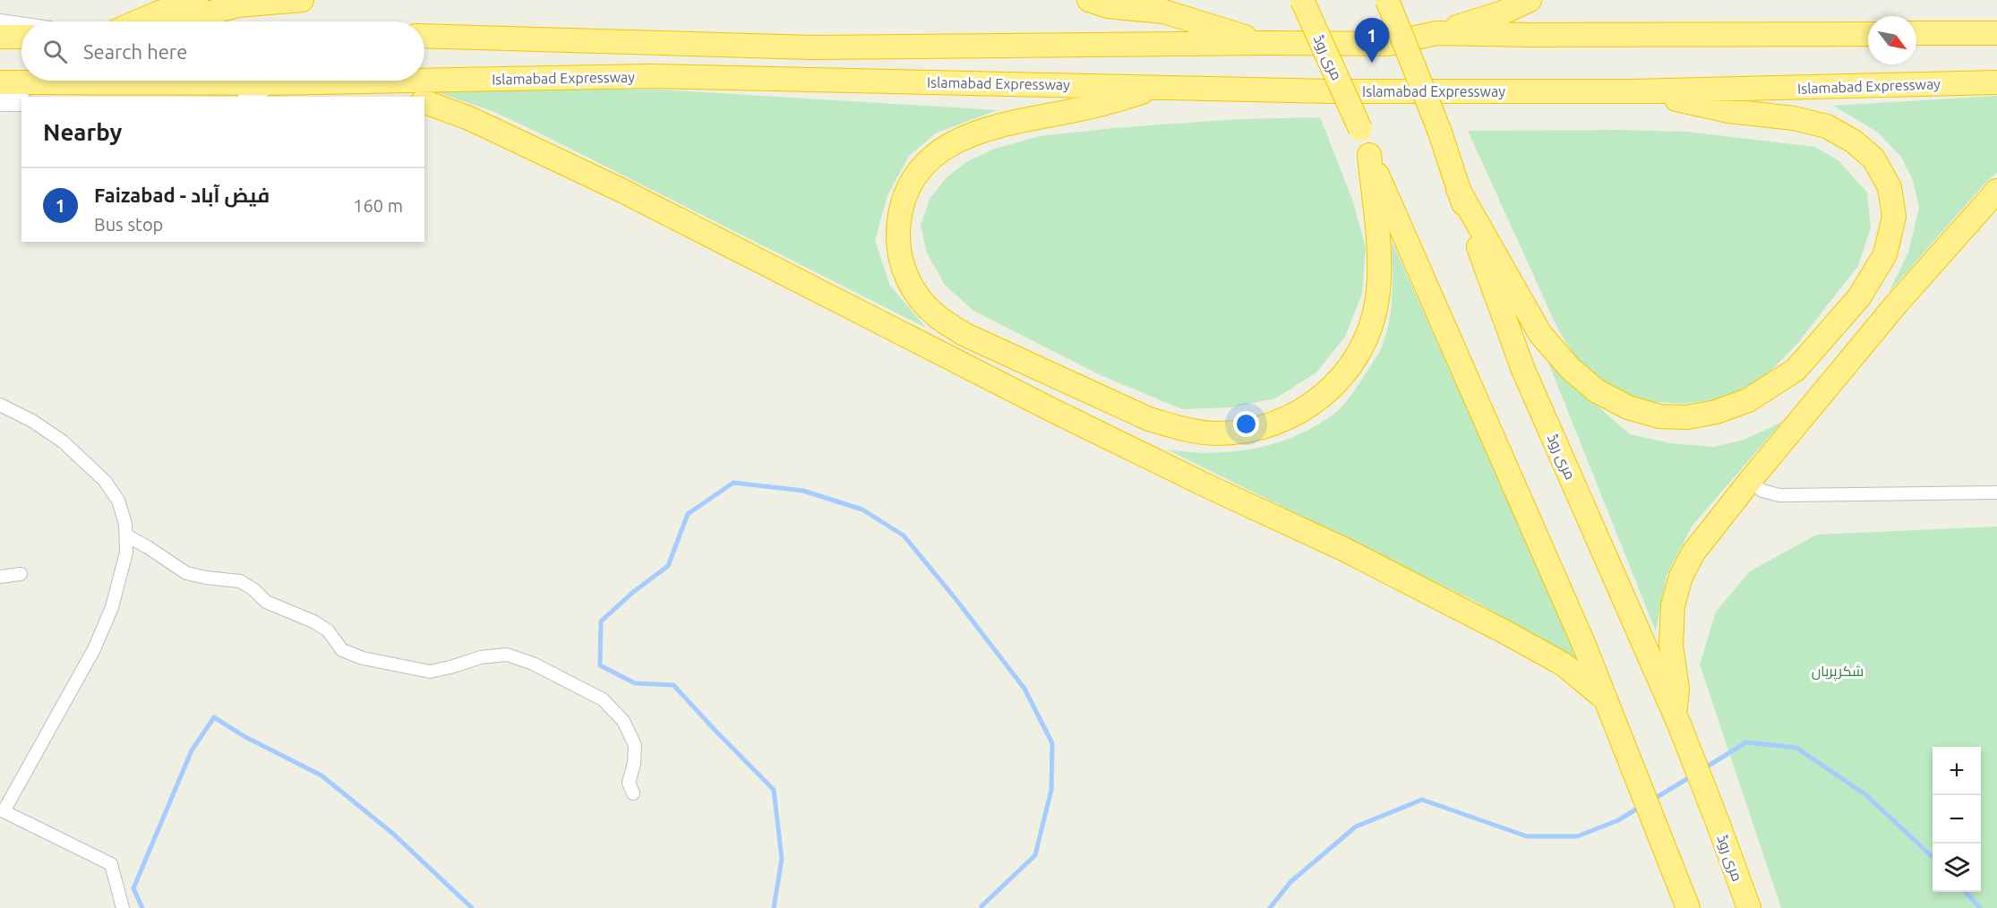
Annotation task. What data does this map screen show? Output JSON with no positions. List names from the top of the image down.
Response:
{
  "streets": {
    "highway": ["مری روڈ", "Islamabad Expressway"]
  },
  "parks": ["شکرپریاں"],
  "north": "bottom right",
  "page": {
    "pins": "1",
    "search": "Search here",
    "heading": "Nearby",
    "list": [
      {
        "mark": "1",
        "name": "Faizabad - فیض آباد",
        "note": "Bus stop",
        "value": "160 m"
      }
    ],
    "map_buttons": ["+", "−"]
  }
}
